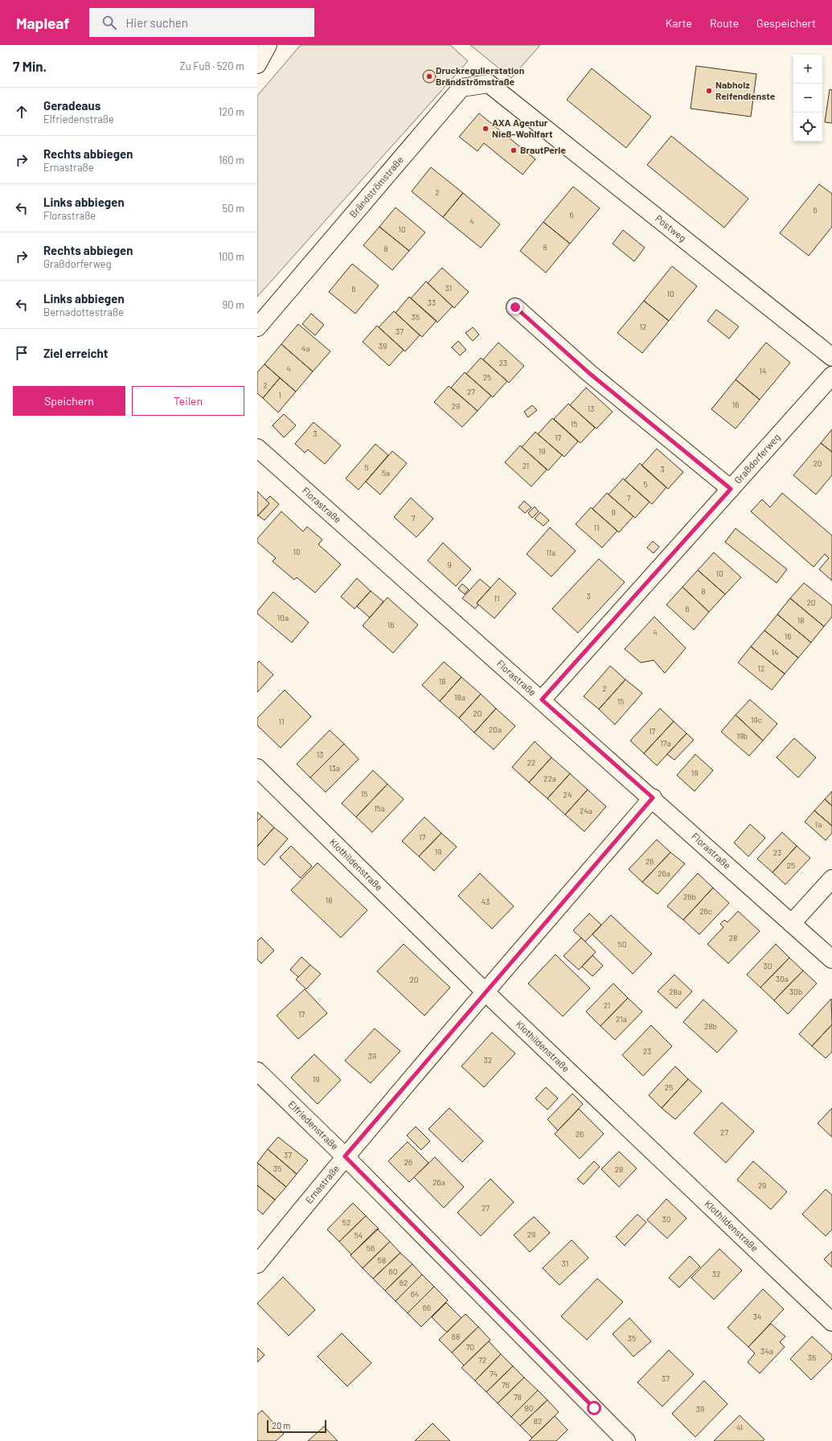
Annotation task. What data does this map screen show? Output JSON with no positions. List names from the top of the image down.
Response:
{
  "streets": {
    "street": [
      "Brändströmstraße",
      "Postweg",
      "Graßdorferweg",
      "Florastraße",
      "Klothildenstraße",
      "Elfriedenstraße",
      "Ernastraße"
    ]
  },
  "crossings": [
    ["Brändströmstraße", "Postweg"],
    ["Graßdorferweg", "Florastraße"],
    ["Florastraße", "Ernastraße"],
    ["Klothildenstraße", "Ernastraße"],
    ["Elfriedenstraße", "Ernastraße"]
  ],
  "places": [
    "Druckregulierstation Brändströmstraße",
    "Nabholz Reifendienste",
    "AXA Agentur Nieß-Wohlfart",
    "BrautPerle"
  ],
  "house_numbers": [
    "2",
    "6",
    "6",
    "4",
    "10",
    "8",
    "8",
    "31",
    "6",
    "10",
    "33",
    "35",
    "12",
    "37",
    "39",
    "4a",
    "23",
    "4",
    "14",
    "25",
    "2",
    "27",
    "1",
    "16",
    "29",
    "13",
    "15",
    "3",
    "17",
    "19",
    "20",
    "21",
    "5",
    "3",
    "5a",
    "5",
    "7",
    "9",
    "7",
    "11",
    "10",
    "11a",
    "9",
    "10",
    "8",
    "3",
    "11",
    "20",
    "6",
    "10a",
    "18",
    "16",
    "4",
    "16",
    "14",
    "12",
    "18",
    "2",
    "18a",
    "15",
    "20",
    "19c",
    "11",
    "20a",
    "17",
    "19b",
    "17a",
    "13",
    "22",
    "13a",
    "19",
    "22a",
    "15",
    "24",
    "15a",
    "24a",
    "1a",
    "17",
    "19",
    "23",
    "26",
    "25",
    "26a",
    "26b",
    "18",
    "43",
    "26c",
    "28",
    "50",
    "30",
    "30a",
    "20",
    "28a",
    "30b",
    "21",
    "17",
    "21a",
    "28b",
    "23",
    "39",
    "32",
    "19",
    "25",
    "27",
    "26",
    "37",
    "26",
    "35",
    "28",
    "26a",
    "29",
    "27",
    "30",
    "52",
    "29",
    "54",
    "56",
    "58",
    "31",
    "60",
    "32",
    "62",
    "64",
    "66",
    "34",
    "68",
    "35",
    "70",
    "34a",
    "36",
    "72",
    "74",
    "37",
    "76",
    "78",
    "80",
    "39",
    "82",
    "41"
  ],
  "scale_bar": "20 m",
  "page": {
    "header": "Mapleaf",
    "search": "Hier suchen",
    "nav": ["Karte", "Route", "Gespeichert"],
    "heading": ["7 Min.", "Zu Fuß · 520 m"],
    "map_buttons": ["+", "−"],
    "list": [
      ["Geradeaus", "Elfriedenstraße", "120 m"],
      ["Rechts abbiegen", "Ernastraße", "160 m"],
      ["Links abbiegen", "Florastraße", "50 m"],
      ["Rechts abbiegen", "Graßdorferweg", "100 m"],
      ["Links abbiegen", "Bernadottestraße", "90 m"],
      "Ziel erreicht"
    ],
    "buttons": ["Speichern", "Teilen"],
    "scale": "20 m"
  }
}
